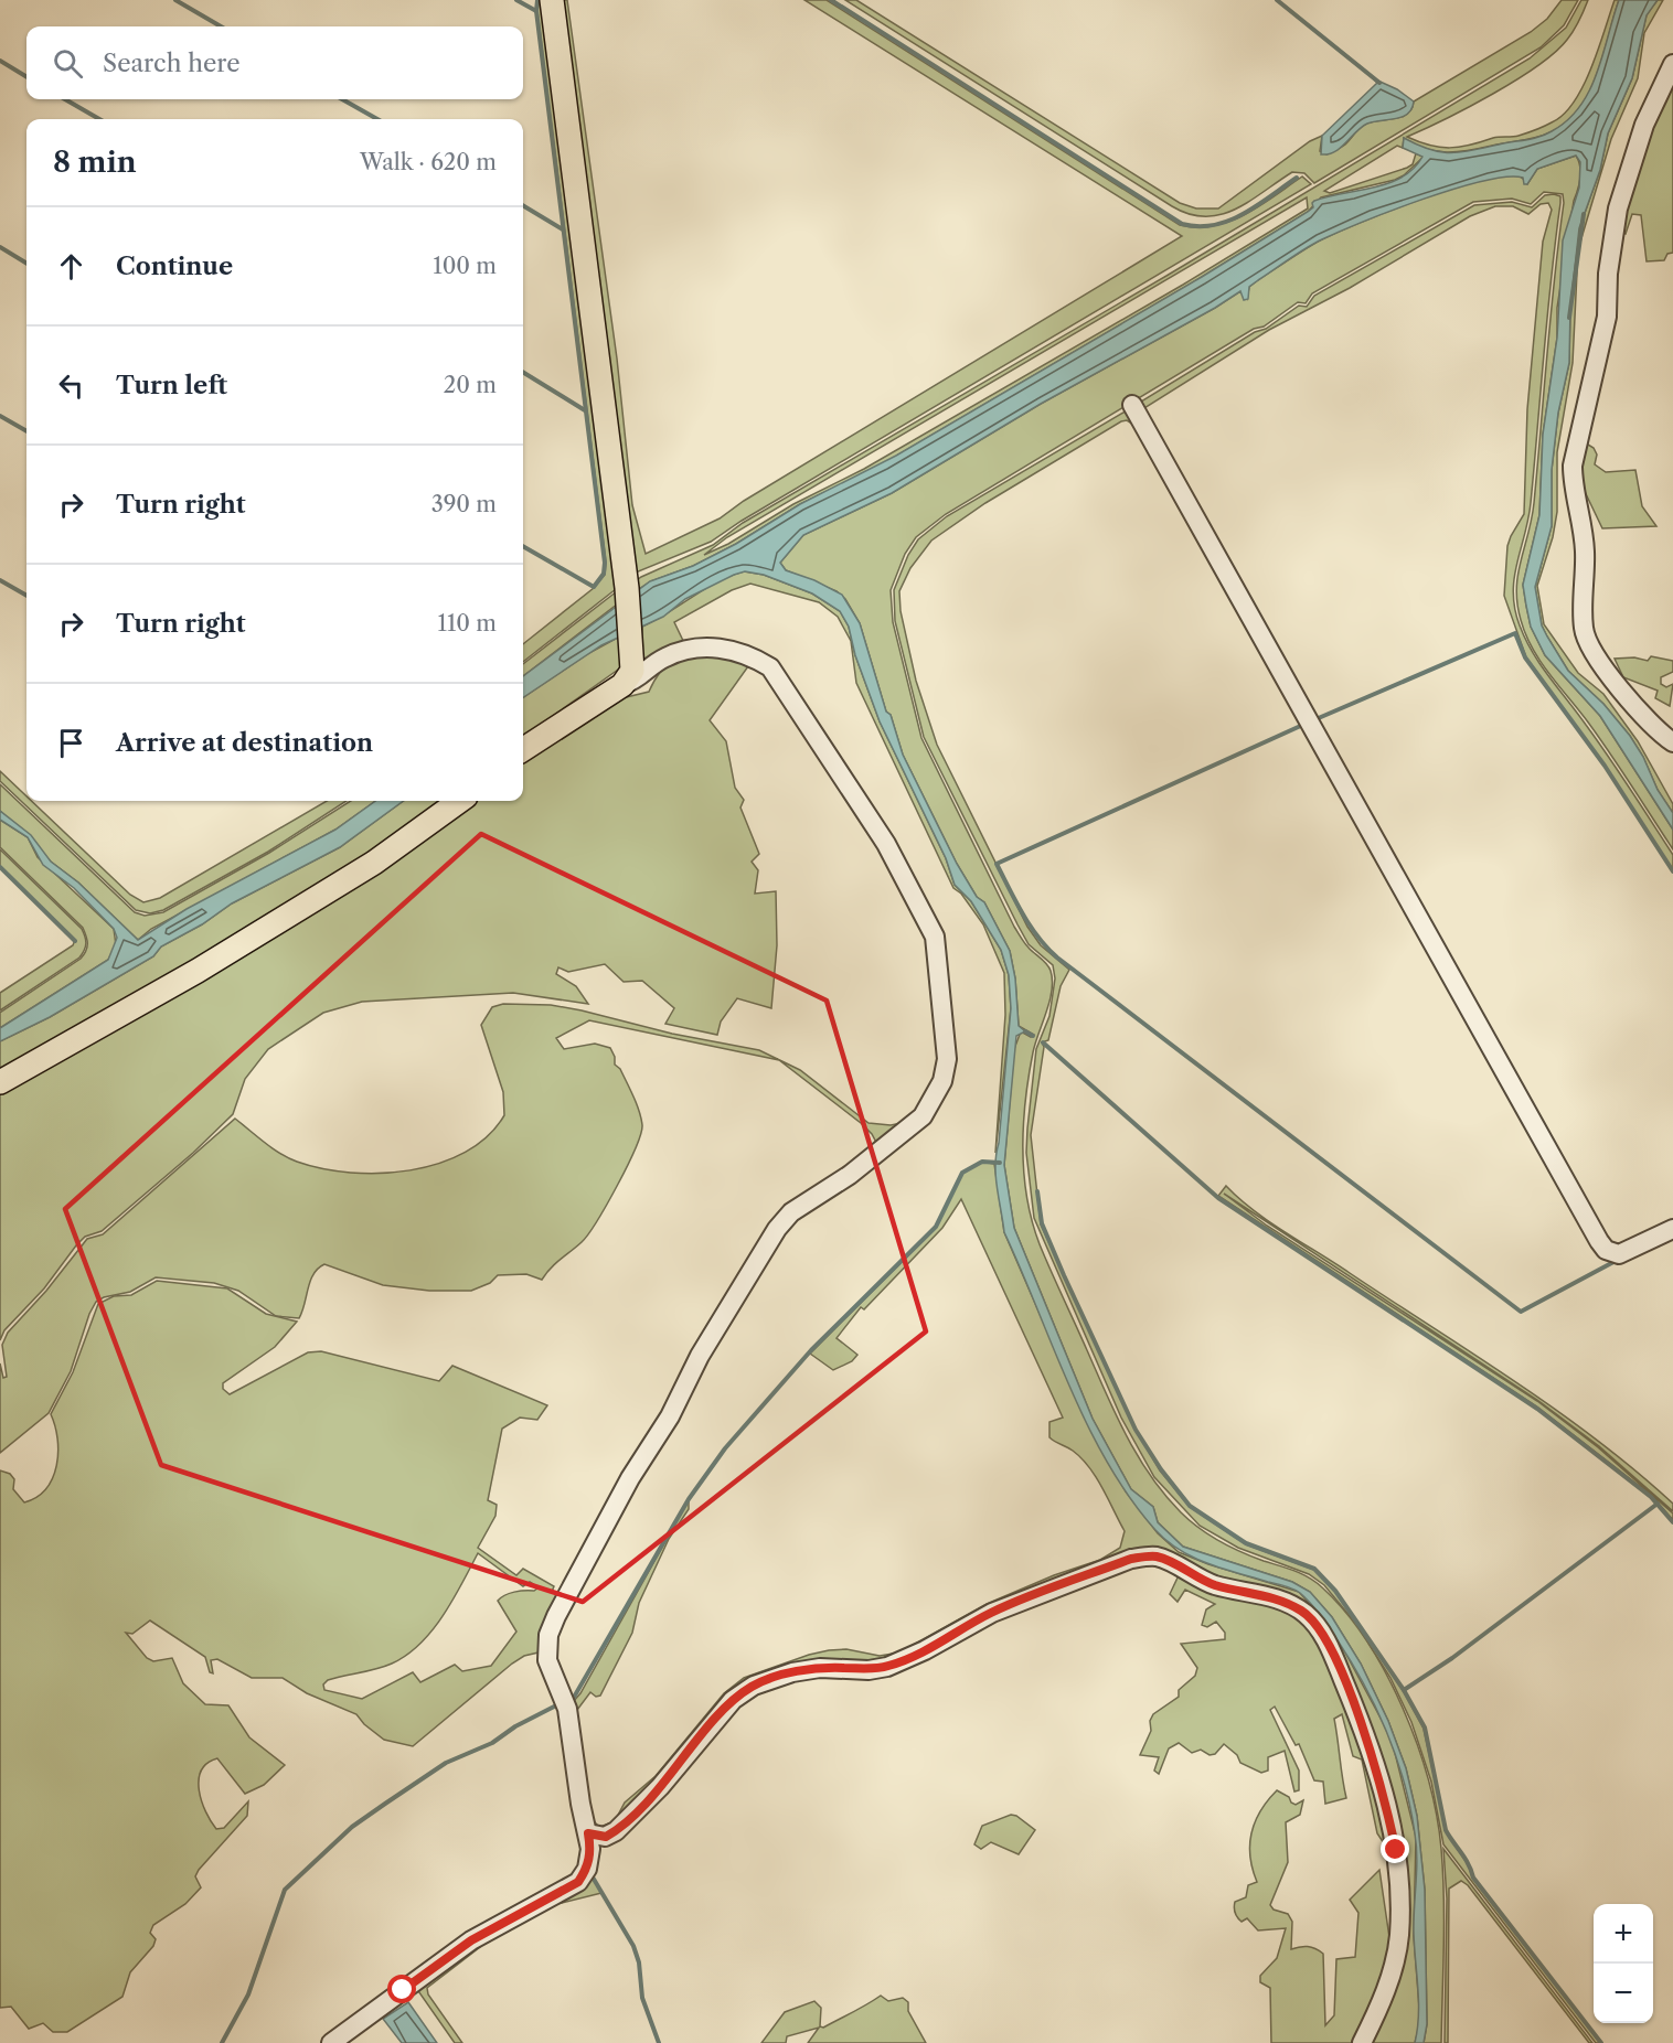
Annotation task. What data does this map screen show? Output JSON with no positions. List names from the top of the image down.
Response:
{
  "page": {
    "search": "Search here",
    "heading": ["8 min", "Walk · 620 m"],
    "list": [
      ["Continue", "100 m"],
      ["Turn left", "20 m"],
      ["Turn right", "390 m"],
      ["Turn right", "110 m"],
      "Arrive at destination"
    ],
    "map_buttons": ["+", "−"]
  }
}
